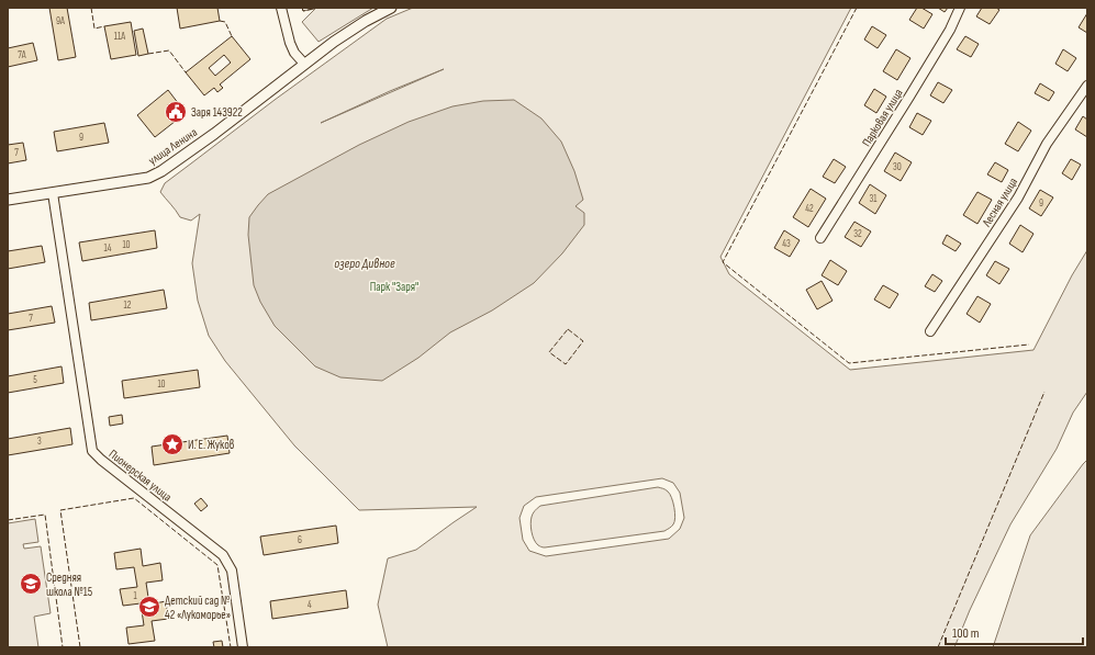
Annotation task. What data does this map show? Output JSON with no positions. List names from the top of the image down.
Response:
{
  "streets": {
    "street": [
      "Парковая улица",
      "улица Ленина",
      "Лесная улица",
      "Пионерская улица"
    ]
  },
  "crossings": [
    ["улица Ленина", "Пионерская улица"]
  ],
  "water": ["озеро Дивное"],
  "parks": ["Парк \"Заря\""],
  "places": {
    "public building": ["Заря 143922"],
    "place": ["И. Е. Жуков"],
    "school or university": ["Средняя школа №15", "Детский сад № 42 «Лукоморье»"]
  },
  "house_numbers": [
    "9А",
    "11А",
    "7А",
    "9",
    "7",
    "30",
    "31",
    "9",
    "42",
    "32",
    "43",
    "10",
    "14",
    "12",
    "7",
    "5",
    "10",
    "3",
    "6",
    "1",
    "4"
  ],
  "scale_bar": "100 m"
}
